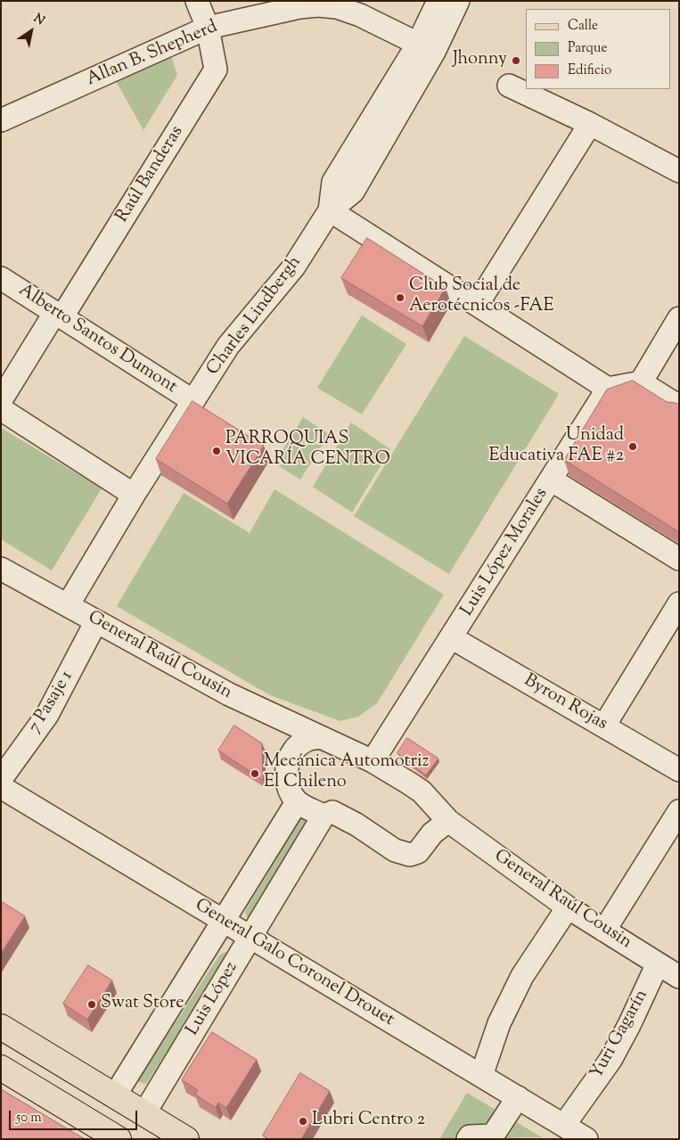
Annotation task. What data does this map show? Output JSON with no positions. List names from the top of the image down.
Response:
{
  "streets": {
    "street": [
      "Allan B. Shepherd",
      "Raúl Banderas",
      "Charles Lindbergh",
      "Alberto Santos Dumont",
      "Luis López Morales",
      "General Raúl Cousin",
      "7 Pasaje 1",
      "Byron Rojas",
      "General Galo Coronel Drouet",
      "Luis López",
      "Yuri Gagarín"
    ]
  },
  "crossings": [
    ["Allan B. Shepherd", "Raúl Banderas"],
    ["Allan B. Shepherd", "Charles Lindbergh"],
    ["Raúl Banderas", "Alberto Santos Dumont"],
    ["Charles Lindbergh", "Alberto Santos Dumont"],
    ["Charles Lindbergh", "General Raúl Cousin"],
    ["Luis López Morales", "General Raúl Cousin"],
    ["Luis López Morales", "Byron Rojas"],
    ["General Raúl Cousin", "7 Pasaje 1"],
    ["General Raúl Cousin", "Yuri Gagarín"],
    ["General Galo Coronel Drouet", "Luis López"],
    ["General Galo Coronel Drouet", "Yuri Gagarín"]
  ],
  "places": [
    "Jhonny",
    "Club Social de Aerotécnicos -FAE",
    "Unidad Educativa FAE #2",
    "PARROQUIAS VICARÍA CENTRO",
    "Mecánica Automotriz El Chileno",
    "Swat Store",
    "Lubri Centro 2"
  ],
  "legend": ["Calle", "Parque", "Edificio"],
  "scale_bar": "50 m",
  "north": "top right"
}
